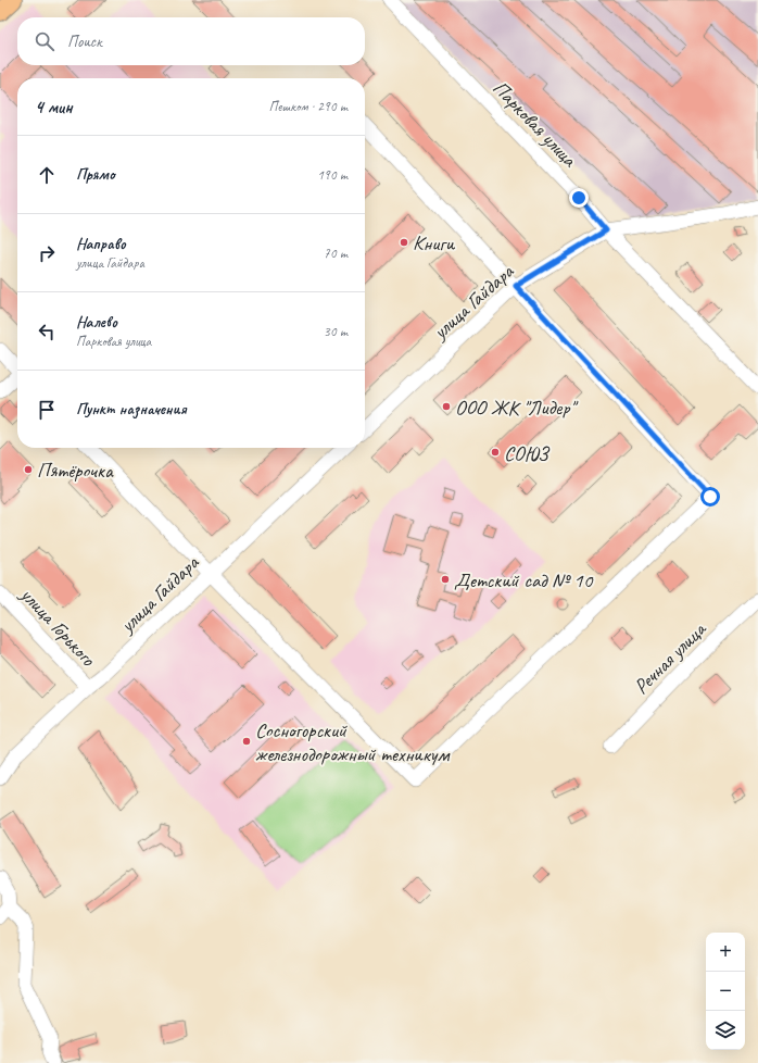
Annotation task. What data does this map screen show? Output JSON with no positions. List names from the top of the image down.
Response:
{
  "streets": {
    "street": [
      "Парковая улица",
      "улица Гайдара",
      "улица Горького",
      "Речная улица"
    ]
  },
  "crossings": [
    ["Парковая улица", "улица Гайдара"],
    ["улица Гайдара", "улица Горького"]
  ],
  "places": [
    "Книги",
    "ООО ЖК \"Лидер\"",
    "СОЮЗ",
    "Пятёрочка",
    "Детский сад № 10",
    "Сосногорский железнодорожный техникум"
  ],
  "page": {
    "search": "Поиск",
    "heading": ["4 мин", "Пешком · 290 m"],
    "list": [
      ["Прямо", "190 m"],
      ["Направо", "улица Гайдара", "70 m"],
      ["Налево", "Парковая улица", "30 m"],
      "Пункт назначения"
    ],
    "map_buttons": ["+", "−"]
  }
}
